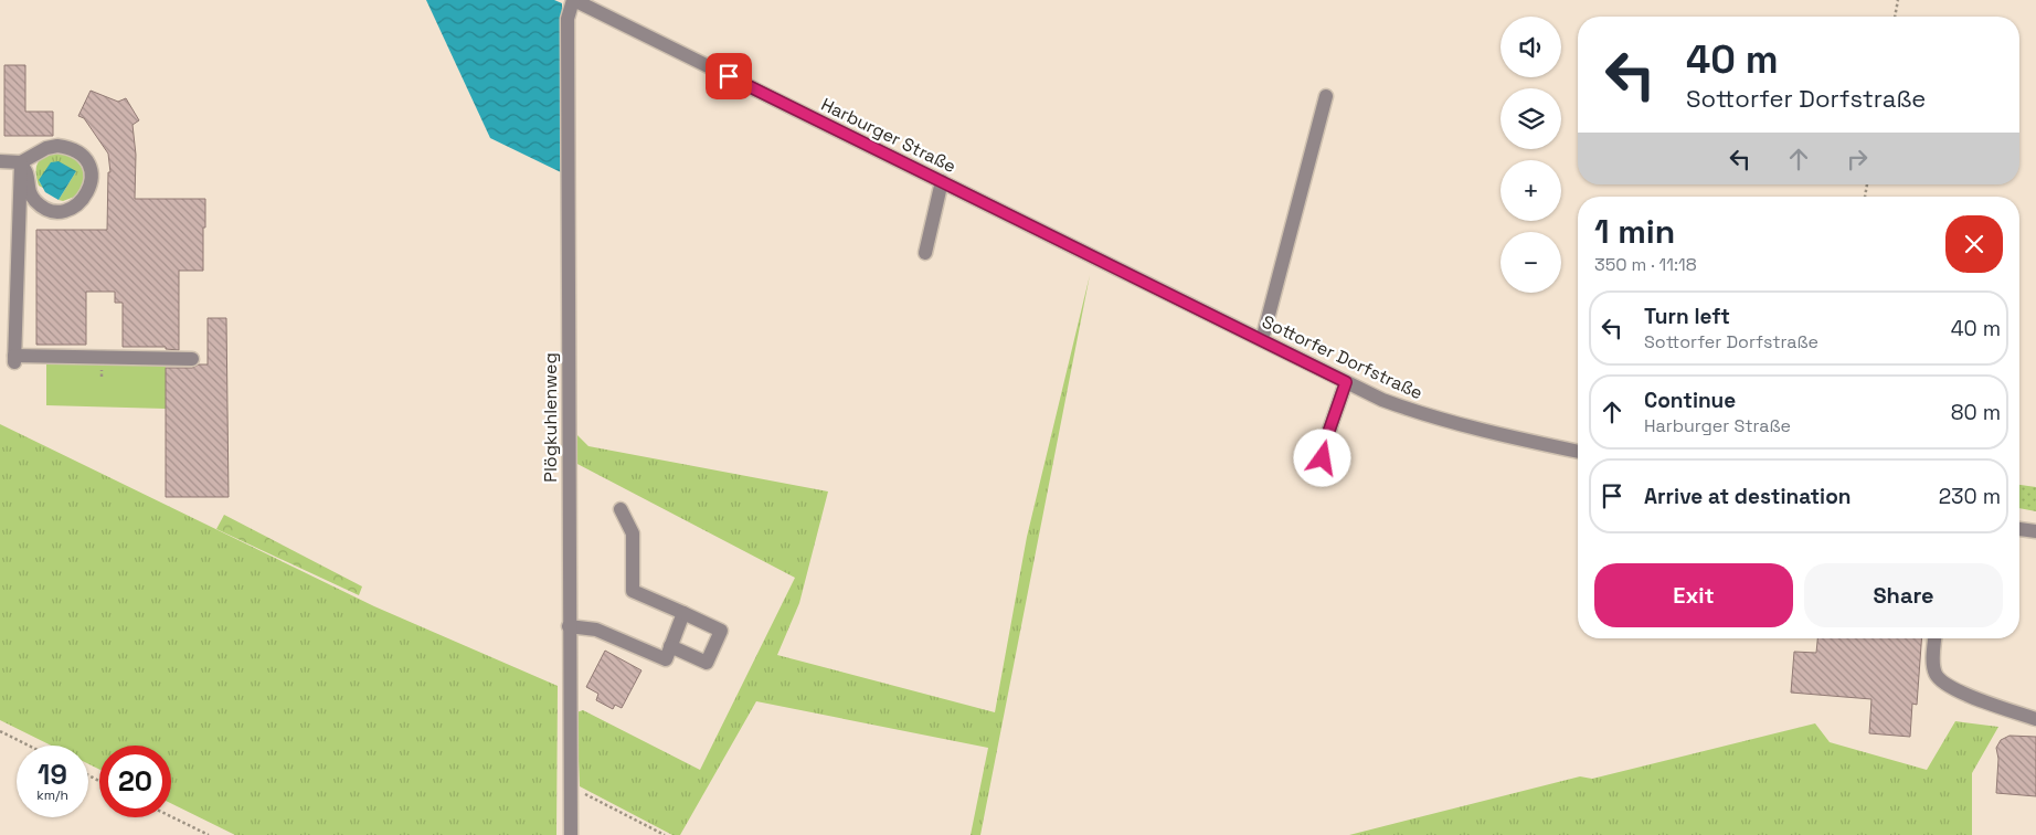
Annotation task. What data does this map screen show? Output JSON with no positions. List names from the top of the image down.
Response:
{
  "streets": {
    "street": ["Harburger Straße", "Sottorfer Dorfstraße", "Plögkuhlenweg"]
  },
  "crossings": [
    ["Harburger Straße", "Sottorfer Dorfstraße"],
    ["Harburger Straße", "Plögkuhlenweg"]
  ],
  "page": {
    "map_buttons": ["+", "−"],
    "turn": ["40 m", "Sottorfer Dorfstraße"],
    "heading": ["1 min", "350 m · 11:18"],
    "list": [
      {
        "name": "Turn left",
        "note": "Sottorfer Dorfstraße",
        "value": "40 m"
      },
      {
        "name": "Continue",
        "note": "Harburger Straße",
        "value": "80 m"
      },
      {
        "name": "Arrive at destination",
        "value": "230 m"
      }
    ],
    "buttons": ["Exit", "Share"],
    "speed": "19 km/h",
    "limit": "20"
  }
}
